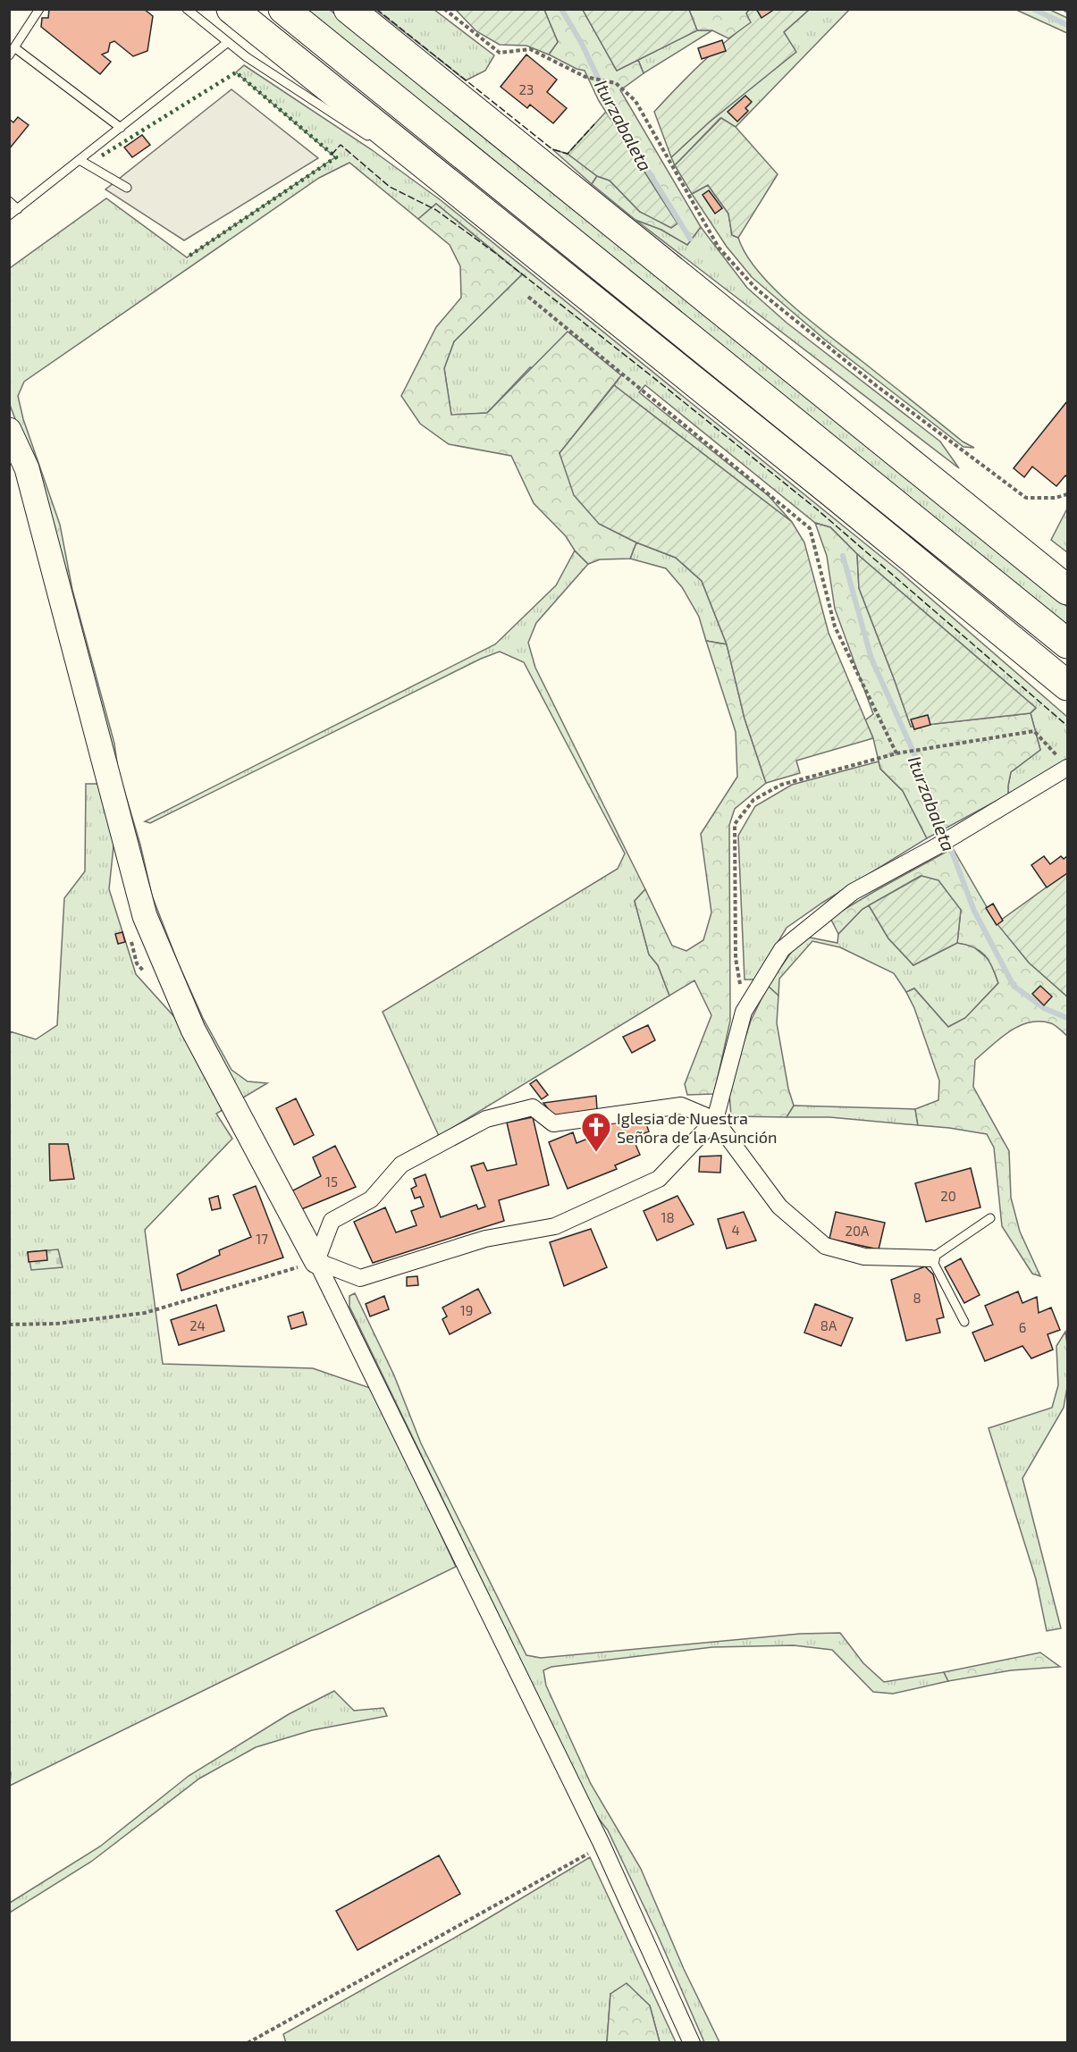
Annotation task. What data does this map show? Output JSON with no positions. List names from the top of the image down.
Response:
{
  "water": ["Iturzabaleta"],
  "places": {
    "church": ["Iglesia de Nuestra Señora de la Asunción"]
  },
  "house_numbers": [
    "23",
    "15",
    "20",
    "18",
    "4",
    "20A",
    "17",
    "8",
    "19",
    "24",
    "8A",
    "6"
  ]
}
